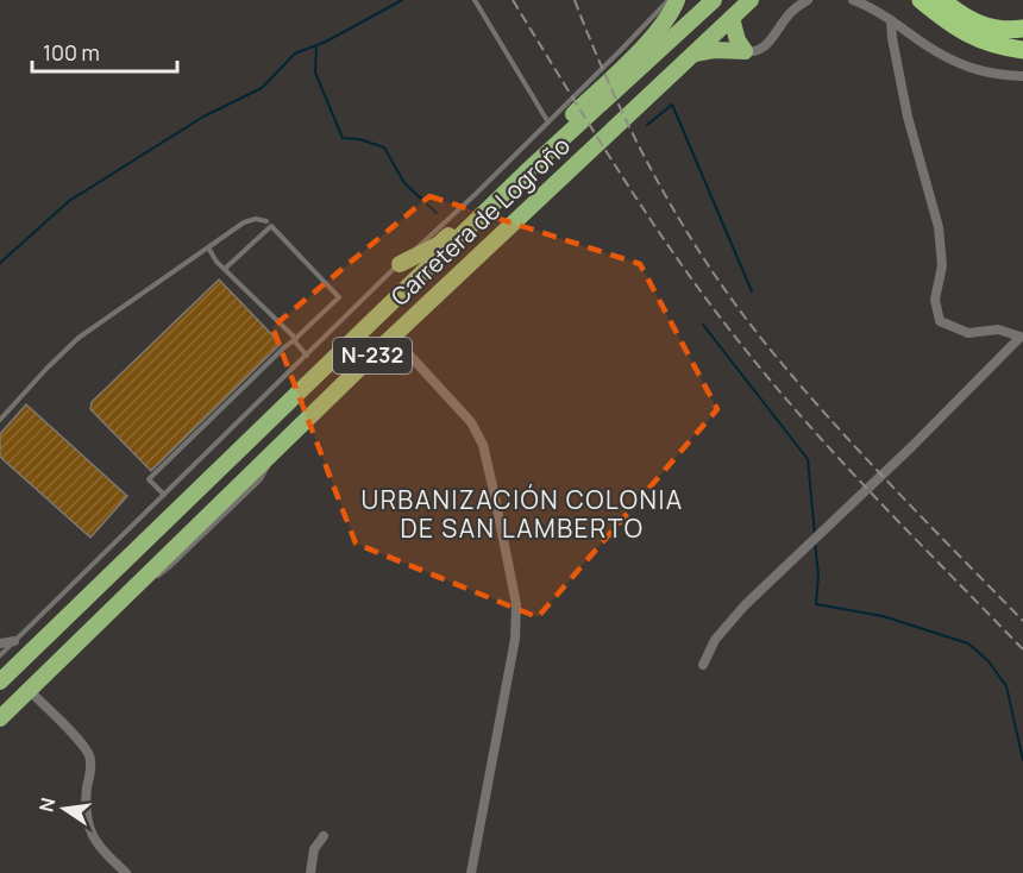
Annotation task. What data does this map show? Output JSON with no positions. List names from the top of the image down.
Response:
{
  "streets": {
    "highway": ["Carretera de Logroño", "N-232"]
  },
  "districts": ["URBANIZACIÓN COLONIA DE SAN LAMBERTO"],
  "scale_bar": "100 m",
  "north": "left"
}
